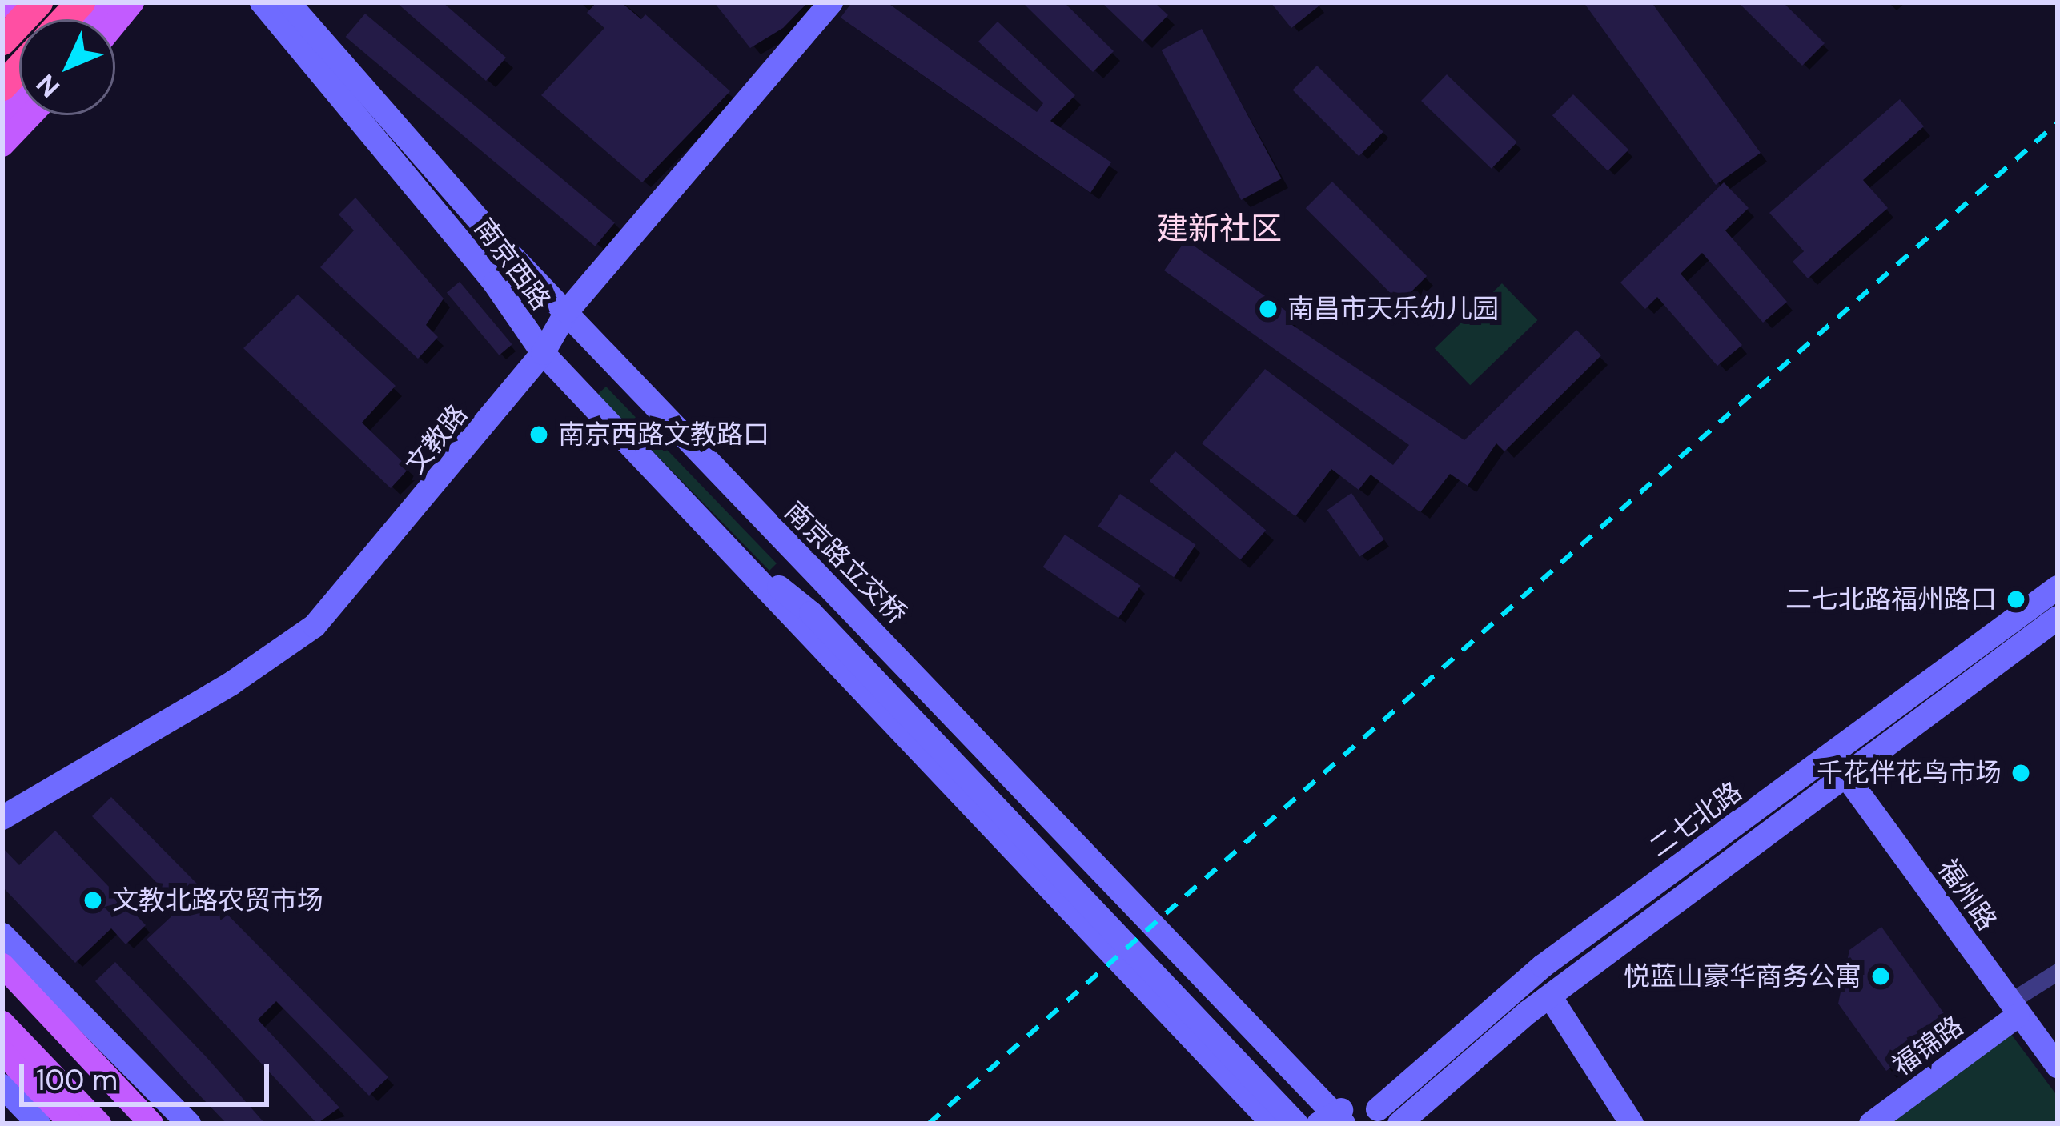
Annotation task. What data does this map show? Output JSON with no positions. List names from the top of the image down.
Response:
{
  "streets": {
    "main road": [
      "南京西路",
      "文教路",
      "南京路立交桥",
      "二七北路",
      "福州路",
      "福锦路"
    ]
  },
  "crossings": [
    ["南京西路", "文教路"],
    ["南京西路", "南京路立交桥"],
    ["二七北路", "福州路"],
    ["福州路", "福锦路"]
  ],
  "districts": ["建新社区"],
  "places": [
    "南昌市天乐幼儿园",
    "南京西路文教路口",
    "二七北路福州路口",
    "千花伴花鸟市场",
    "文教北路农贸市场",
    "悦蓝山豪华商务公寓"
  ],
  "scale_bar": "100 m",
  "north": "bottom left"
}
